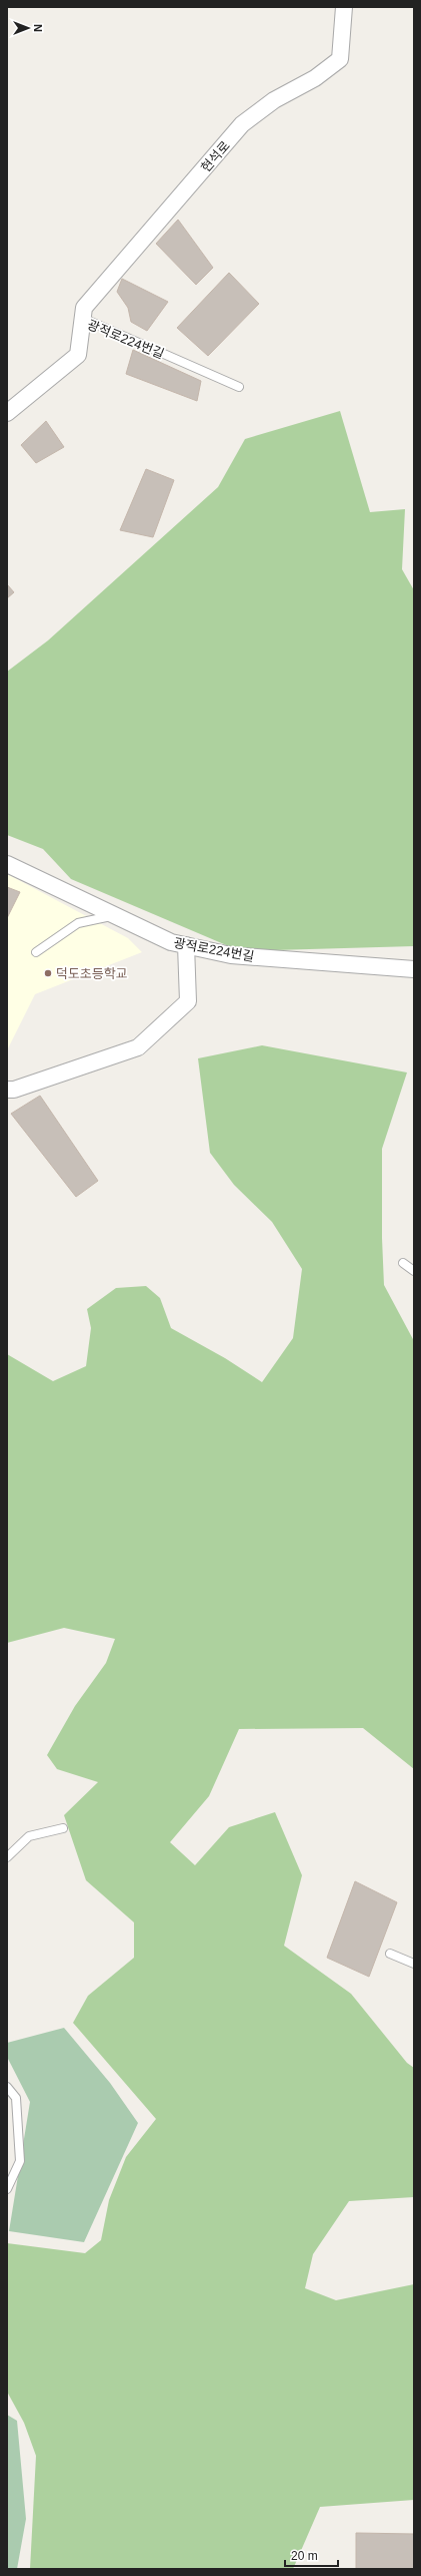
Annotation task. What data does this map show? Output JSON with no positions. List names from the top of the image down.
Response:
{
  "streets": {
    "street": ["현석로", "광적로224번길"]
  },
  "crossings": [
    ["현석로", "광적로224번길"]
  ],
  "places": ["덕도초등학교"],
  "scale_bar": "20 m",
  "north": "right"
}
